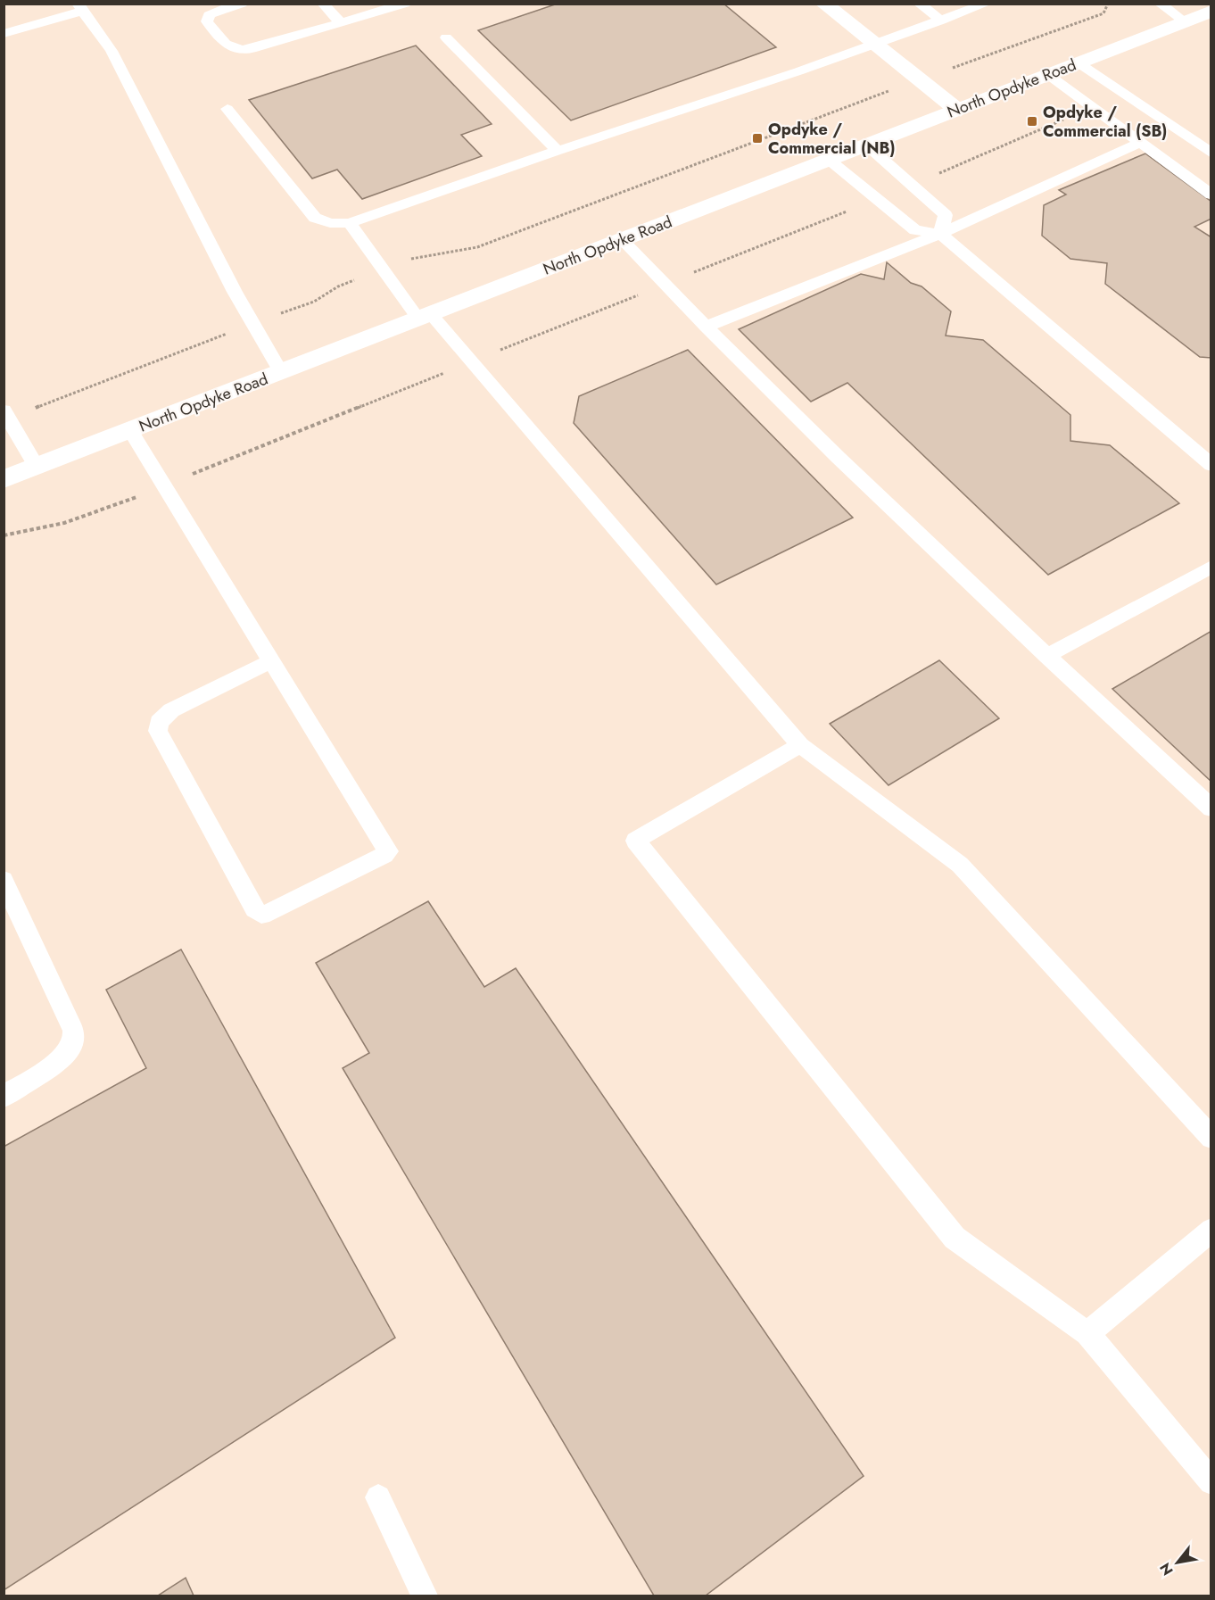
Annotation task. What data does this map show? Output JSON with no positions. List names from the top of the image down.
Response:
{
  "streets": {
    "main road": ["North Opdyke Road"]
  },
  "places": {
    "transit": ["Opdyke / Commercial (SB)", "Opdyke / Commercial (NB)"]
  },
  "north": "bottom left"
}
